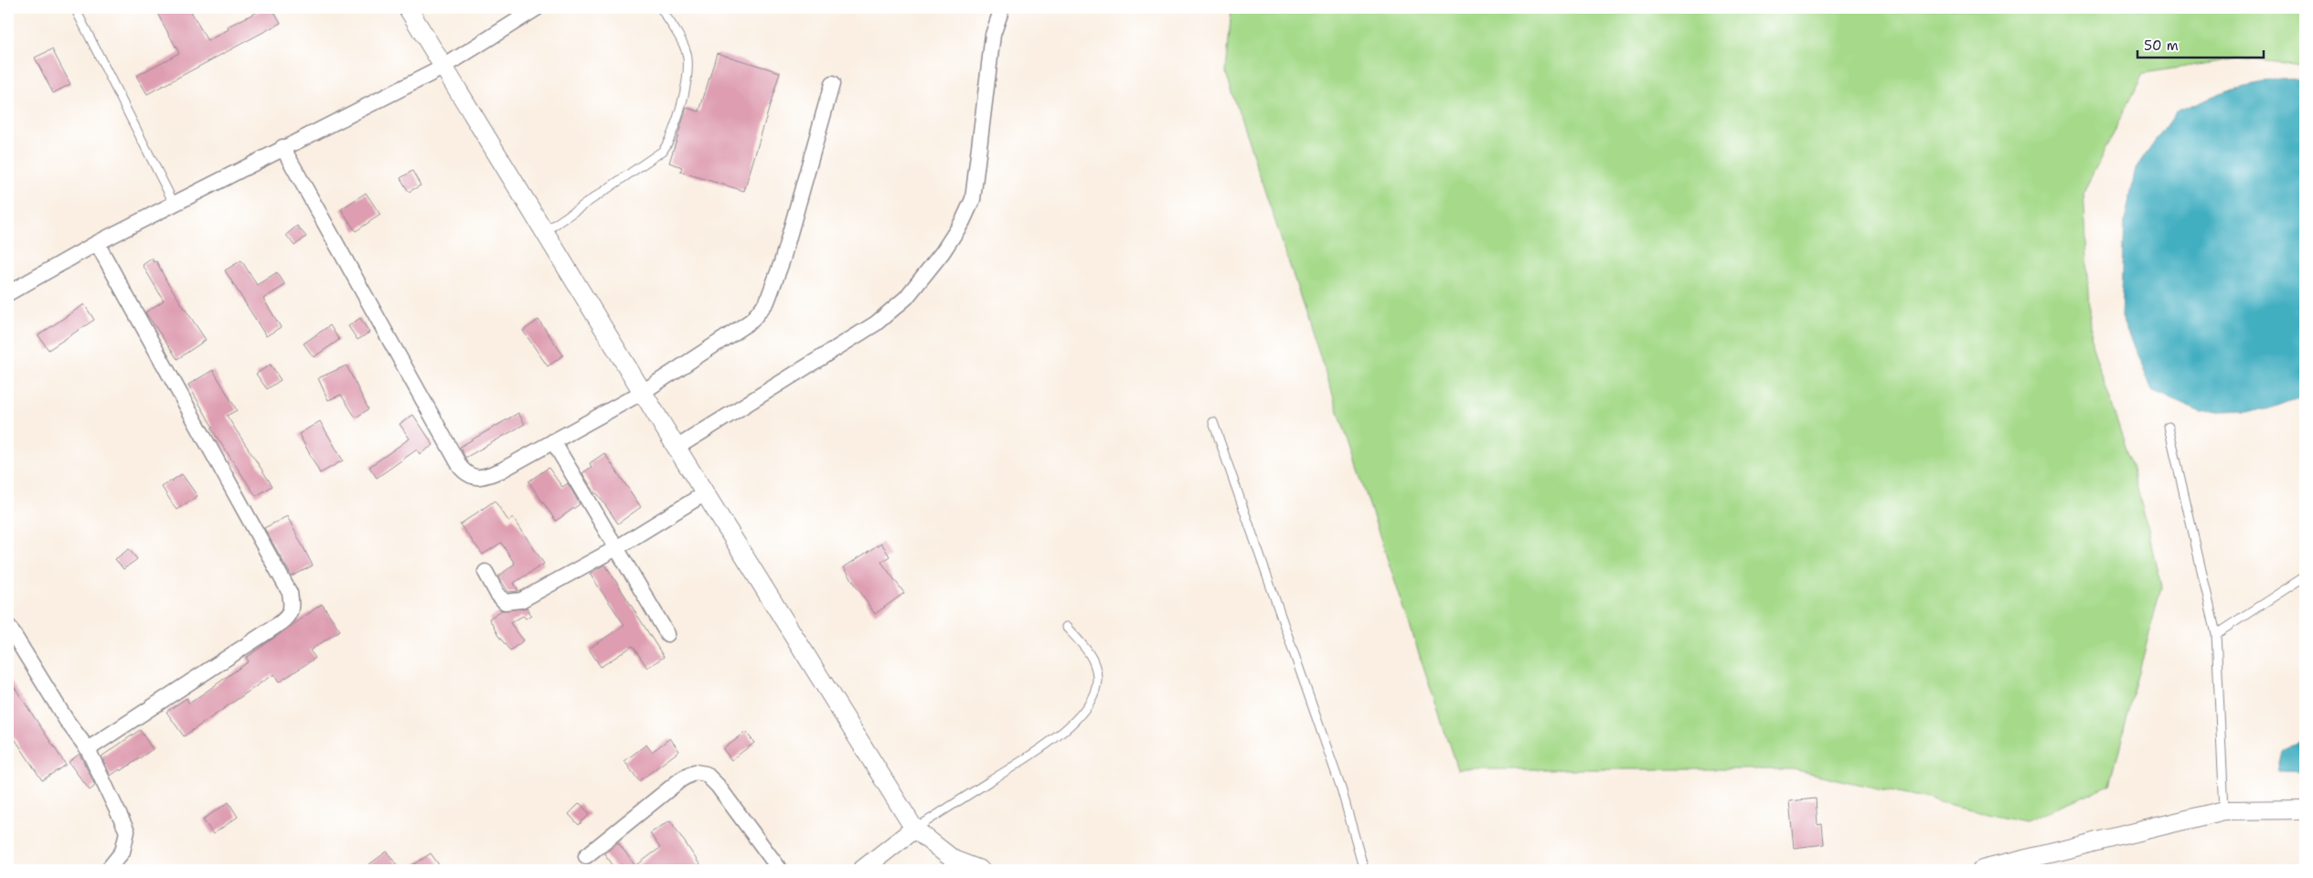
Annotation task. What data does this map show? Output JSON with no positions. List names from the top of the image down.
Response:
{
  "scale_bar": "50 m"
}
